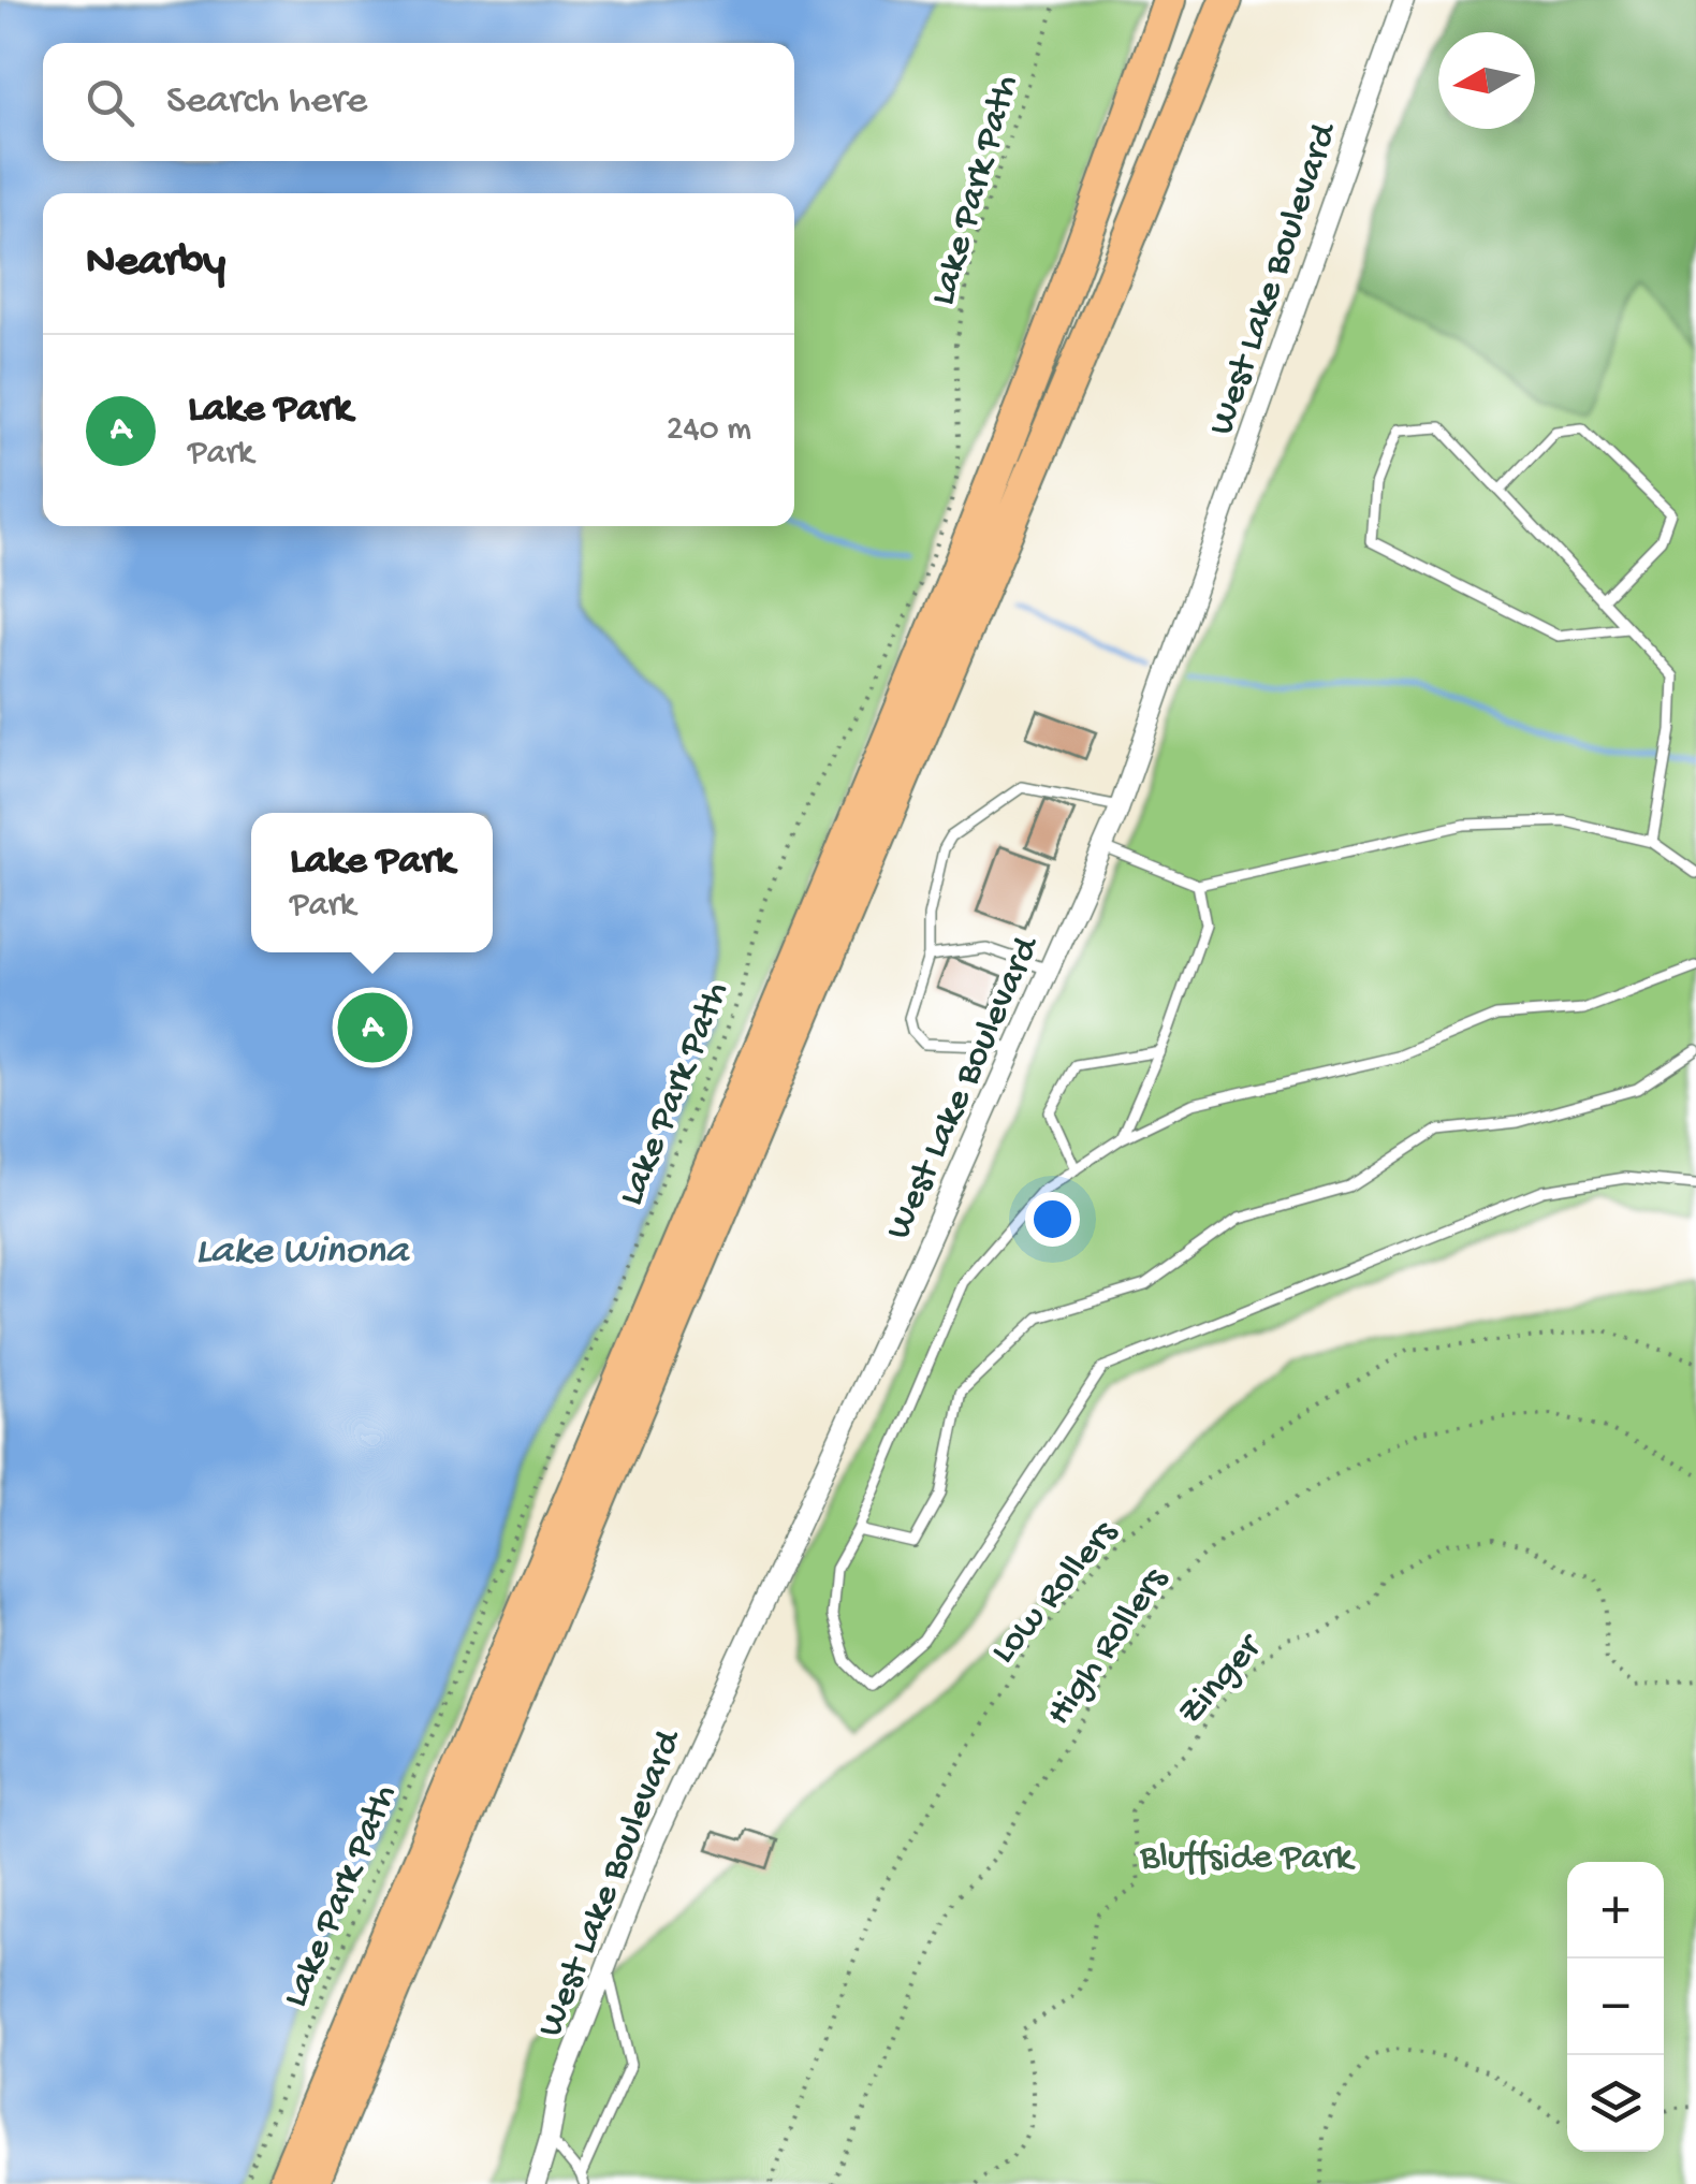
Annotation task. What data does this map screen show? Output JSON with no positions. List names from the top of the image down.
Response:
{
  "streets": {
    "street": ["West Lake Boulevard"],
    "path": [
      "Lake Park Path",
      "Low Rollers",
      "High Rollers",
      "Zinger"
    ]
  },
  "water": ["Lake Winona"],
  "parks": ["Bluffside Park"],
  "north": "left",
  "page": {
    "search": "Search here",
    "heading": "Nearby",
    "list": [
      {
        "mark": "A",
        "name": "Lake Park",
        "note": "Park",
        "value": "240 m"
      }
    ],
    "popup": ["Lake Park", "Park"],
    "pins": "A",
    "map_buttons": ["+", "−"]
  }
}
